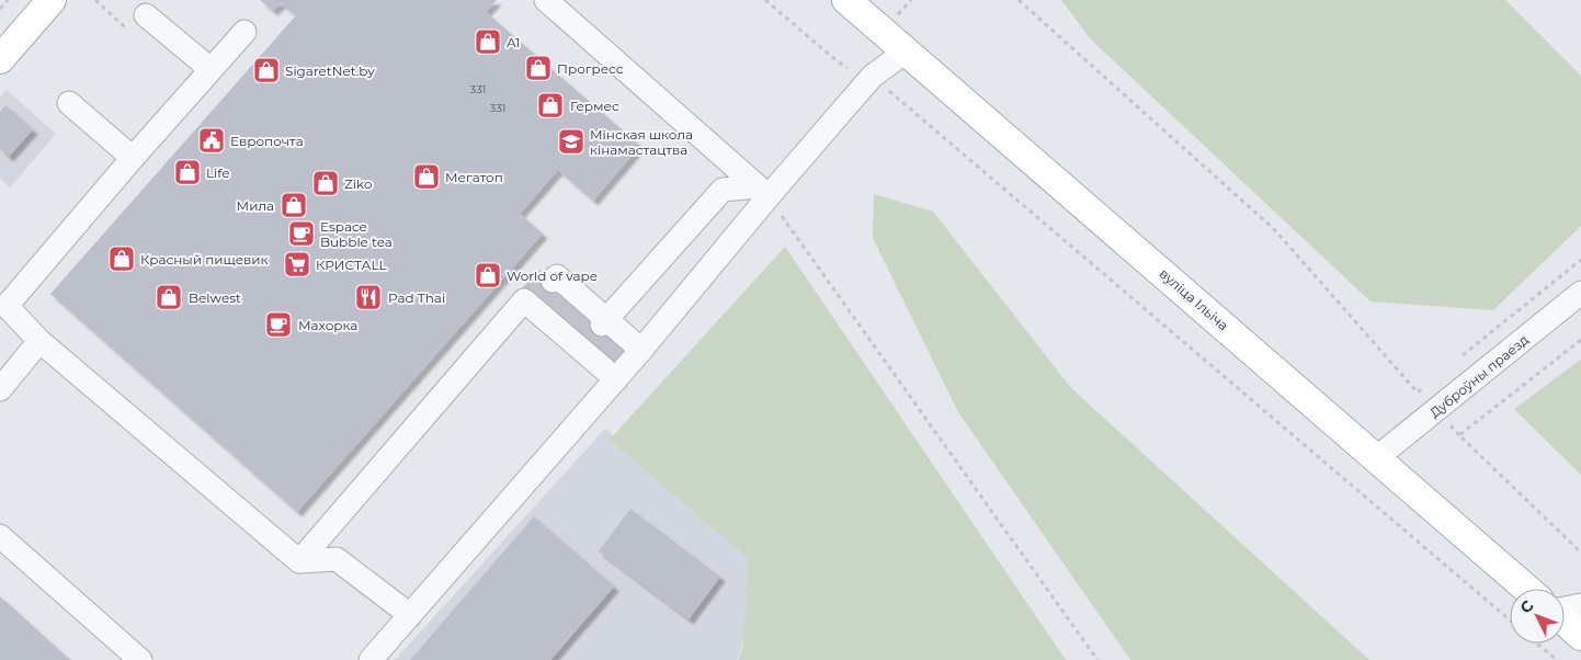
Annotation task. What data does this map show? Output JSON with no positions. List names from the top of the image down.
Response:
{
  "streets": {
    "main road": ["вуліца Ільіча"],
    "street": ["Дуброўны праезд"]
  },
  "crossings": [
    ["вуліца Ільіча", "Дуброўны праезд"]
  ],
  "places": {
    "shop": [
      "A1",
      "Прогресс",
      "SigaretNet.by",
      "Гермес",
      "Life",
      "Мегатоп",
      "Ziko",
      "Мила",
      "Красный пищевик",
      "World of vape",
      "Belwest"
    ],
    "public building": ["Европочта"],
    "school or university": ["Мінская школа кінамастацтва"],
    "cafe": ["Espace Bubble tea", "Махорка"],
    "supermarket": ["КРИСТАLL"],
    "restaurant": ["Pad Thai"]
  },
  "house_numbers": ["331", "331"],
  "north": "top left"
}
